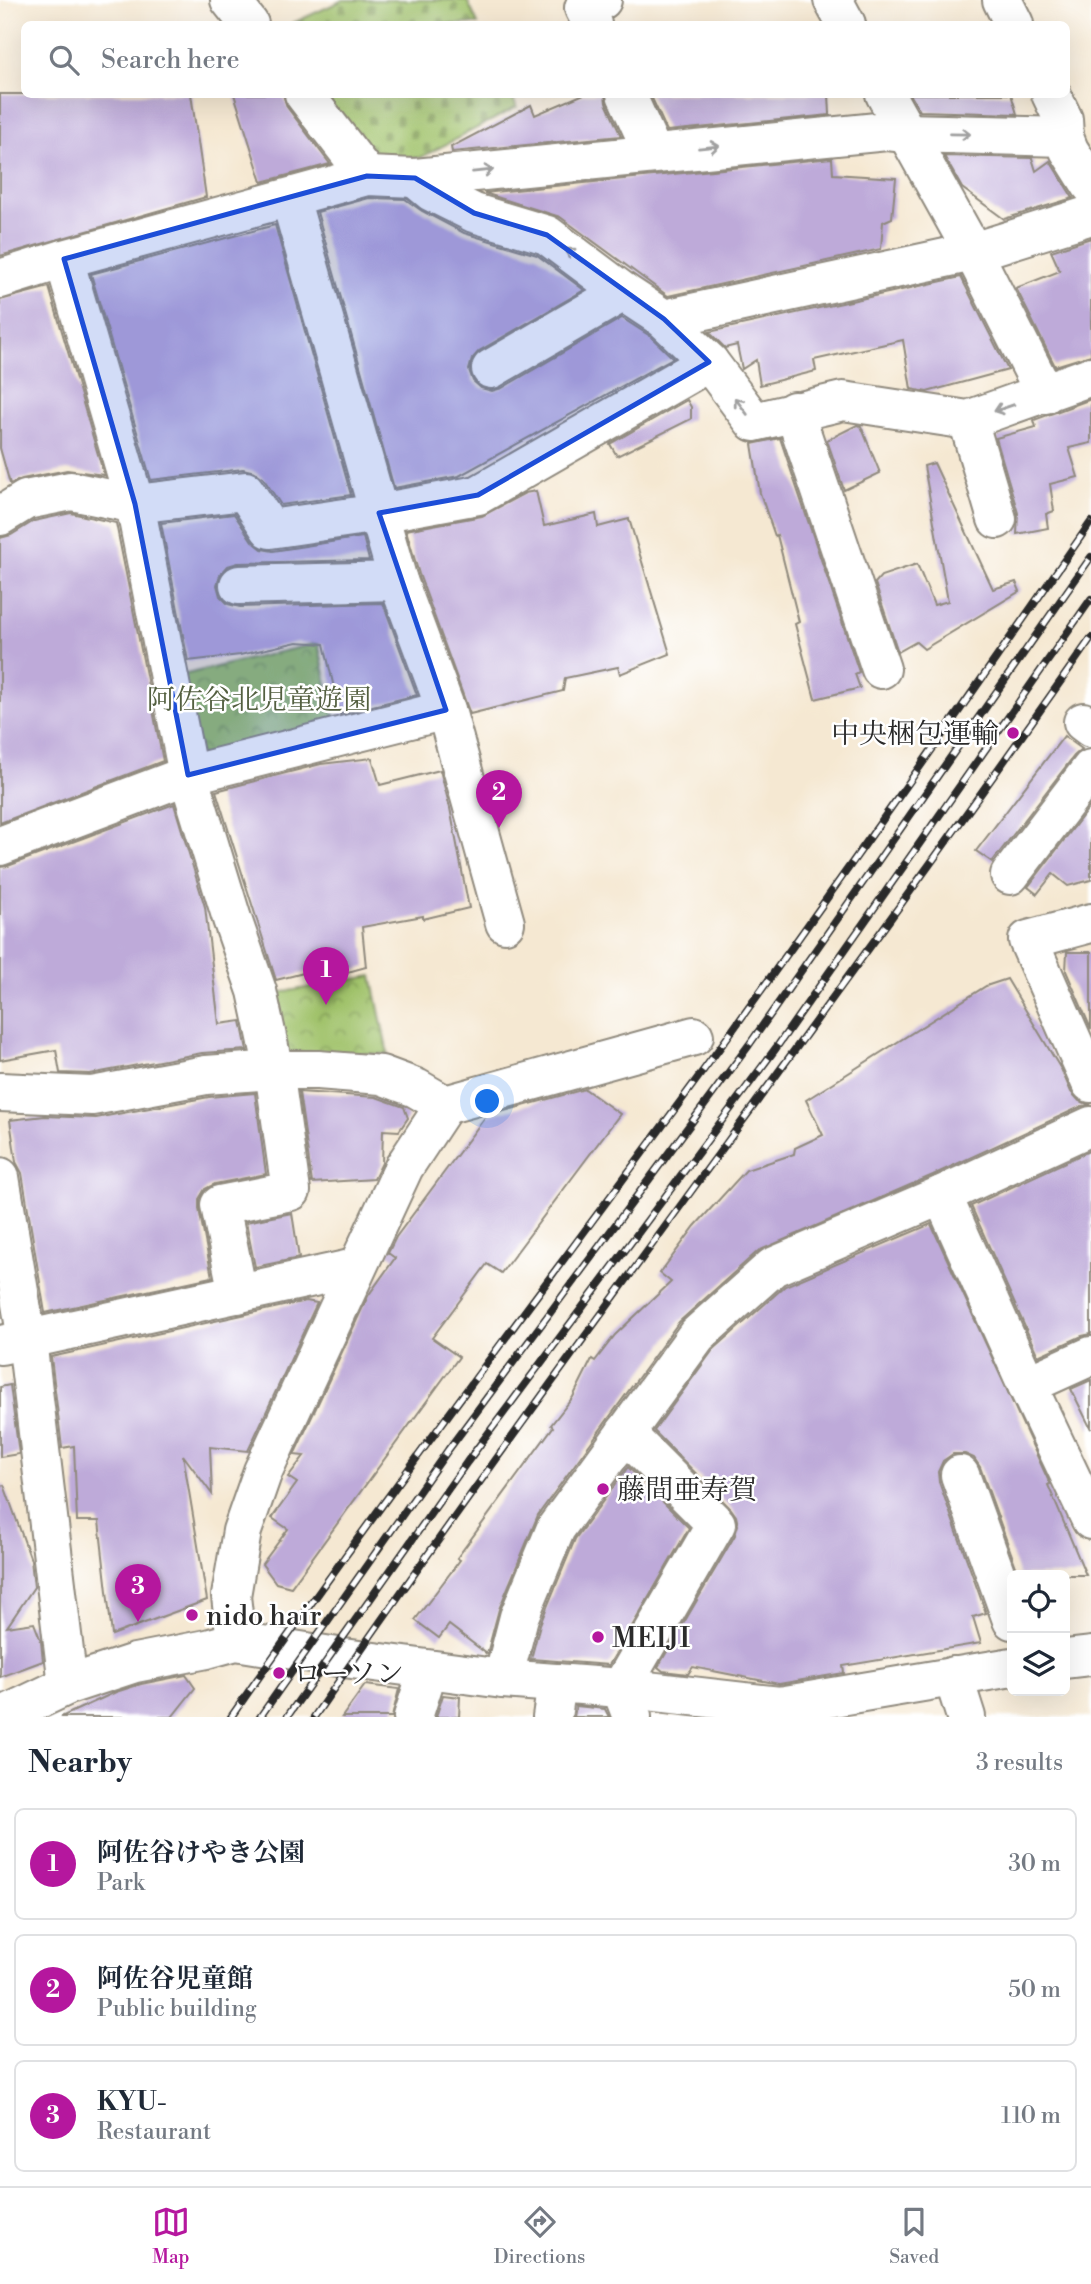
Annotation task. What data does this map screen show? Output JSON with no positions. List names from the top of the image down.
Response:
{
  "parks": ["阿佐谷北児童遊園"],
  "places": [
    "中央梱包運輸",
    "藤間亜寿賀",
    "nido hair",
    "MEIJI",
    "ローソン"
  ],
  "page": {
    "search": "Search here",
    "pins": ["2", "1", "3"],
    "heading": ["Nearby", "3 results"],
    "list": [
      {
        "mark": "1",
        "name": "阿佐谷けやき公園",
        "note": "Park",
        "value": "30 m"
      },
      {
        "mark": "2",
        "name": "阿佐谷児童館",
        "note": "Public building",
        "value": "50 m"
      },
      {
        "mark": "3",
        "name": "KYU-",
        "note": "Restaurant",
        "value": "110 m"
      }
    ],
    "nav": ["Map", "Directions", "Saved"]
  }
}
